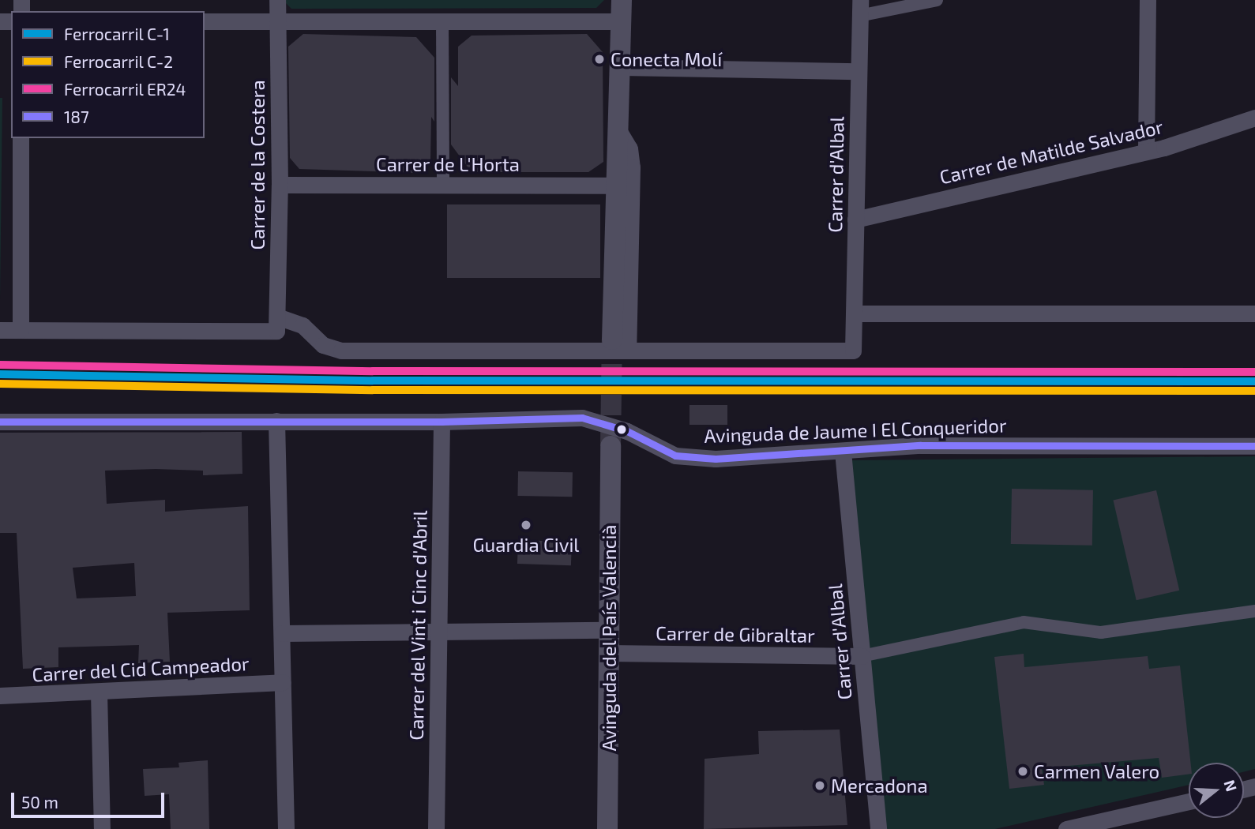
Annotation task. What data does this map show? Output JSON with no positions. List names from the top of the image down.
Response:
{
  "streets": {
    "street": [
      "Carrer de Matilde Salvador",
      "Carrer de L'Horta",
      "Carrer de la Costera",
      "Carrer d'Albal",
      "Avinguda de Jaume I El Conqueridor",
      "Carrer del Vint i Cinc d'Abril",
      "Carrer de Gibraltar",
      "Avinguda del País Valencià",
      "Carrer del Cid Campeador"
    ]
  },
  "crossings": [
    ["Carrer de Matilde Salvador", "Carrer d'Albal"],
    ["Carrer de L'Horta", "Carrer de la Costera"],
    ["Carrer d'Albal", "Avinguda de Jaume I El Conqueridor"],
    ["Carrer d'Albal", "Carrer de Gibraltar"],
    ["Avinguda de Jaume I El Conqueridor", "Carrer del Vint i Cinc d'Abril"],
    ["Carrer de Gibraltar", "Avinguda del País Valencià"]
  ],
  "places": [
    "Conecta Molí",
    "Guardia Civil",
    "Carmen Valero",
    "Mercadona"
  ],
  "lines": [
    "rail line ER24",
    "rail line C-1",
    "rail line C-2",
    "transit line 187"
  ],
  "legend": [
    "Ferrocarril C-1",
    "Ferrocarril C-2",
    "Ferrocarril ER24",
    "187"
  ],
  "scale_bar": "50 m",
  "north": "right"
}
